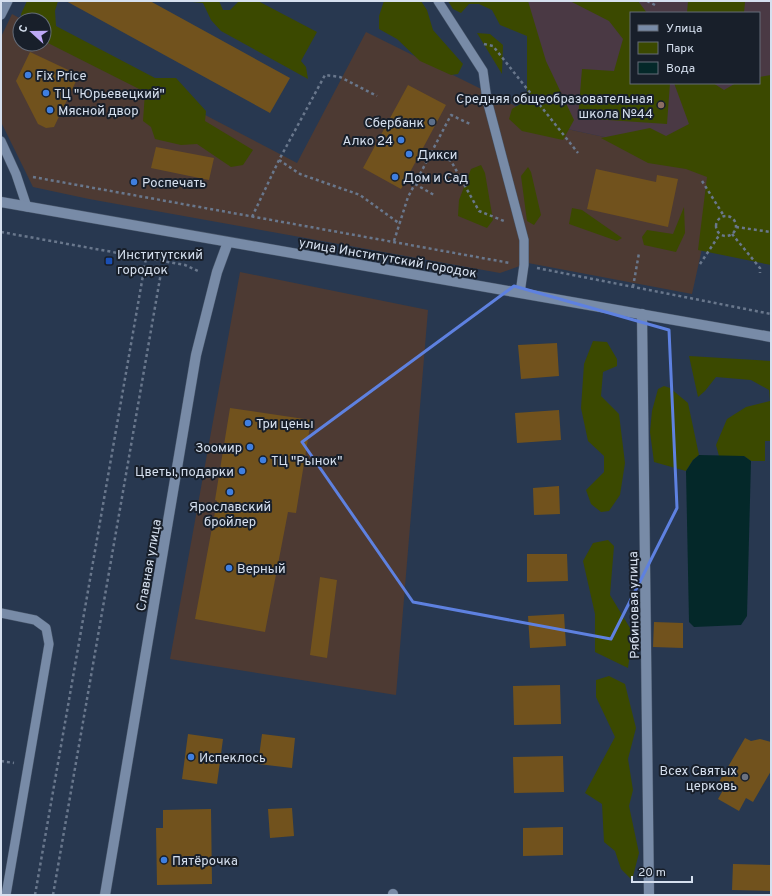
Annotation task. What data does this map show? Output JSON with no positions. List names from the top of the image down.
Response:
{
  "streets": {
    "street": ["улица Институтский городок", "Славная улица", "Рябиновая улица"]
  },
  "crossings": [
    ["улица Институтский городок", "Славная улица"],
    ["улица Институтский городок", "Рябиновая улица"]
  ],
  "places": {
    "other": [
      "Fix Price",
      "ТЦ \"Юрьевецкий\"",
      "Средняя общеобразовательная школа №44",
      "Мясной двор",
      "Сбербанк",
      "Алко 24",
      "Дикси",
      "Дом и Сад",
      "Роспечать",
      "Три цены",
      "Зоомир",
      "ТЦ \"Рынок\"",
      "Цветы, подарки",
      "Ярославский бройлер",
      "Верный",
      "Испеклось",
      "Всех Святых церковь",
      "Пятёрочка"
    ],
    "transit": ["Институтский городок"]
  },
  "legend": ["Улица", "Парк", "Вода"],
  "scale_bar": "20 m",
  "north": "left"
}
